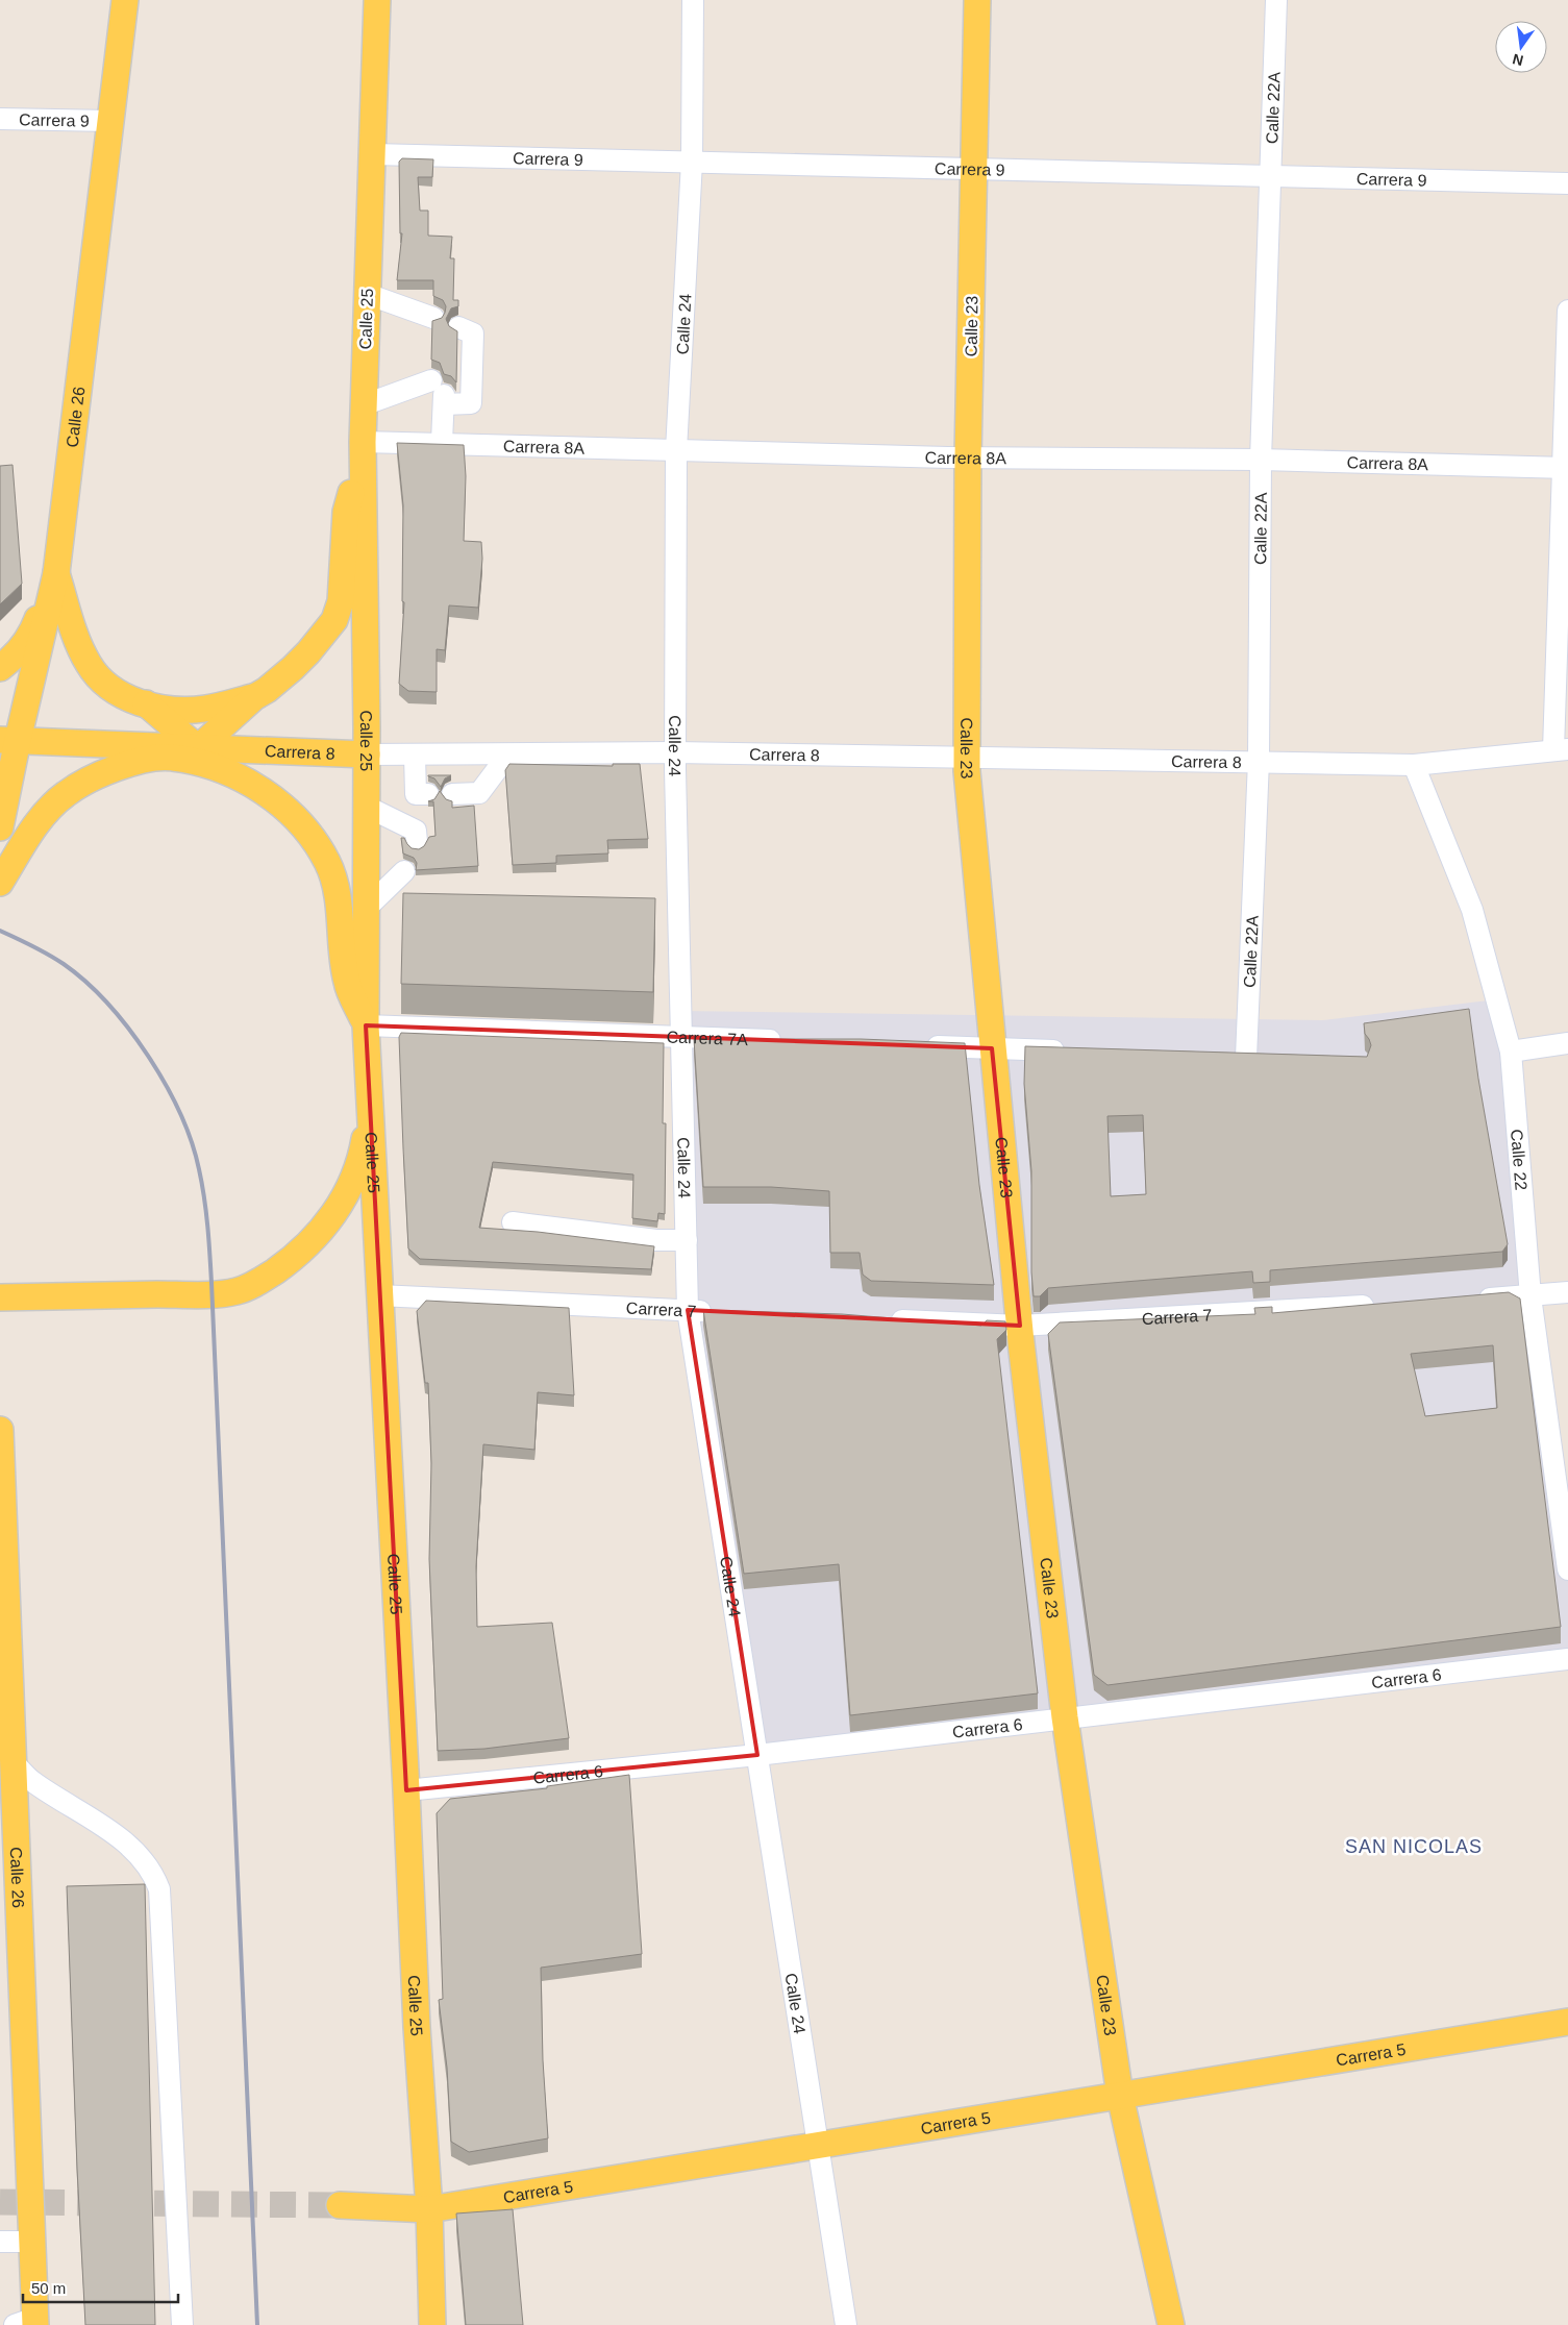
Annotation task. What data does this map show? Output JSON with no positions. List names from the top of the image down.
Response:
{
  "streets": {
    "main road": [
      "Calle 25",
      "Calle 23",
      "Calle 26",
      "Carrera 8",
      "Carrera 5"
    ],
    "street": [
      "Calle 22A",
      "Carrera 9",
      "Calle 24",
      "Carrera 8A",
      "Carrera 7A",
      "Calle 22",
      "Carrera 7",
      "Carrera 6"
    ]
  },
  "crossings": [
    ["Calle 22A", "Carrera 9"],
    ["Calle 22A", "Carrera 8A"],
    ["Calle 22A", "Carrera 8"],
    ["Carrera 9", "Calle 25"],
    ["Carrera 9", "Calle 24"],
    ["Carrera 9", "Calle 23"],
    ["Carrera 9", "Calle 26"],
    ["Calle 25", "Carrera 8A"],
    ["Calle 25", "Carrera 8"],
    ["Calle 25", "Carrera 7A"],
    ["Calle 25", "Carrera 7"],
    ["Calle 25", "Carrera 6"],
    ["Calle 25", "Carrera 5"],
    ["Calle 24", "Carrera 8A"],
    ["Calle 24", "Carrera 8"],
    ["Calle 24", "Carrera 7A"],
    ["Calle 24", "Carrera 7"],
    ["Calle 24", "Carrera 6"],
    ["Calle 24", "Carrera 5"],
    ["Calle 23", "Carrera 8A"],
    ["Calle 23", "Carrera 8"],
    ["Calle 23", "Carrera 7"],
    ["Calle 23", "Carrera 6"],
    ["Calle 23", "Carrera 5"],
    ["Calle 26", "Carrera 8"],
    ["Carrera 8", "Calle 22"]
  ],
  "districts": ["SAN NICOLAS"],
  "scale_bar": "50 m",
  "north": "bottom"
}
